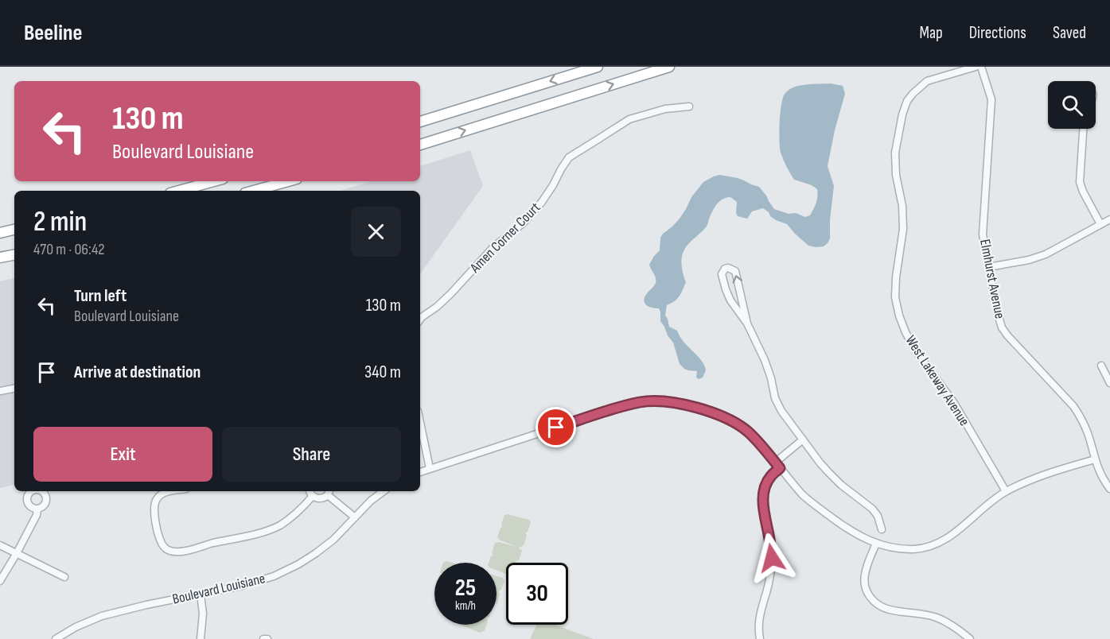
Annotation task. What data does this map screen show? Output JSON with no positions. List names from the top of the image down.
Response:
{
  "streets": {
    "street": [
      "Amen Corner Court",
      "Elmhurst Avenue",
      "West Lakeway Avenue",
      "Boulevard Louisiane"
    ]
  },
  "page": {
    "header": "Beeline",
    "nav": ["Map", "Directions", "Saved"],
    "turn": ["130 m", "Boulevard Louisiane"],
    "heading": ["2 min", "470 m · 06:42"],
    "list": [
      {
        "name": "Turn left",
        "note": "Boulevard Louisiane",
        "value": "130 m"
      },
      {
        "name": "Arrive at destination",
        "value": "340 m"
      }
    ],
    "buttons": ["Exit", "Share"],
    "speed": "25 km/h",
    "limit": "30"
  }
}
